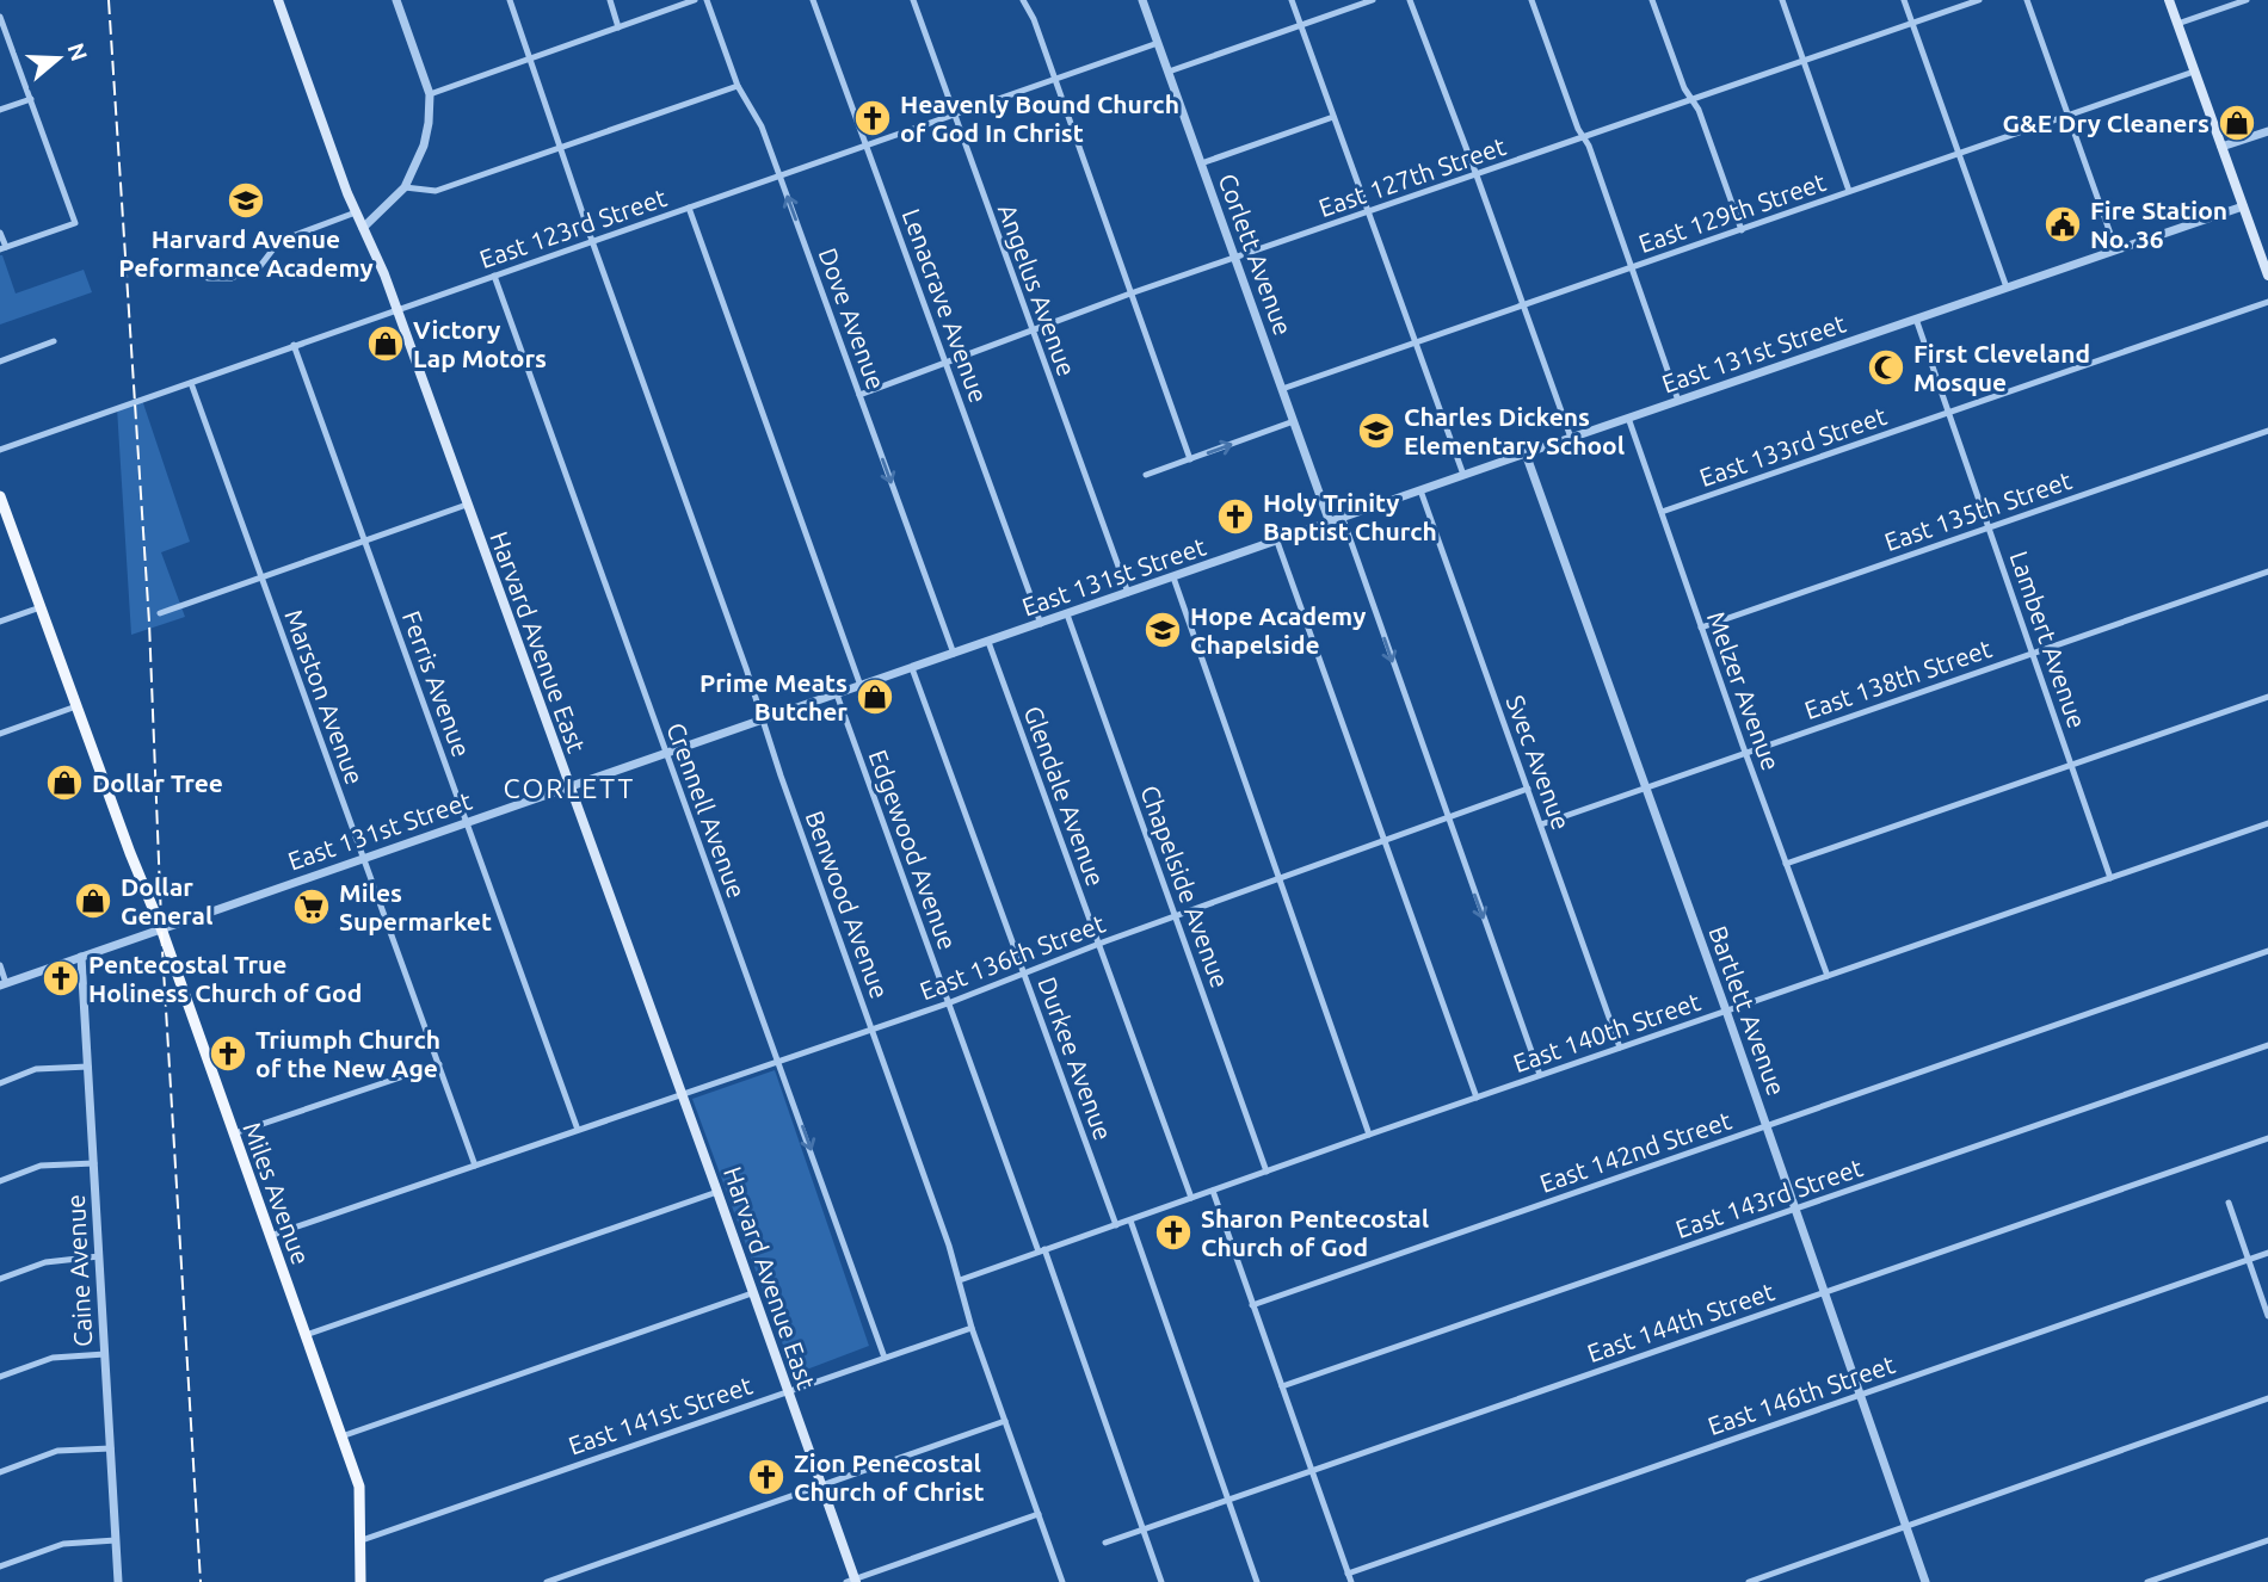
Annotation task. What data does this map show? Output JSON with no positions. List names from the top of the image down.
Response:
{
  "streets": {
    "main road": ["Harvard Avenue East", "Miles Avenue"],
    "street": [
      "East 127th Street",
      "East 129th Street",
      "East 123rd Street",
      "Corlett Avenue",
      "Angelus Avenue",
      "Lenacrave Avenue",
      "Dove Avenue",
      "East 131st Street",
      "East 133rd Street",
      "East 135th Street",
      "Lambert Avenue",
      "East 138th Street",
      "Ferris Avenue",
      "Melzer Avenue",
      "Marston Avenue",
      "Svec Avenue",
      "Glendale Avenue",
      "Crennell Avenue",
      "Edgewood Avenue",
      "Chapelside Avenue",
      "Benwood Avenue",
      "East 136th Street",
      "Bartlett Avenue",
      "East 140th Street",
      "Durkee Avenue",
      "East 142nd Street",
      "East 143rd Street",
      "Caine Avenue",
      "East 144th Street",
      "East 146th Street",
      "East 141st Street"
    ]
  },
  "crossings": [
    ["East 127th Street", "Corlett Avenue"],
    ["East 127th Street", "Angelus Avenue"],
    ["East 127th Street", "Lenacrave Avenue"],
    ["East 127th Street", "Dove Avenue"],
    ["East 129th Street", "Corlett Avenue"],
    ["East 123rd Street", "Corlett Avenue"],
    ["East 123rd Street", "Angelus Avenue"],
    ["East 123rd Street", "Lenacrave Avenue"],
    ["East 123rd Street", "Dove Avenue"],
    ["East 123rd Street", "Harvard Avenue East"],
    ["East 123rd Street", "Ferris Avenue"],
    ["East 123rd Street", "Marston Avenue"],
    ["East 123rd Street", "Crennell Avenue"],
    ["East 123rd Street", "Benwood Avenue"],
    ["Corlett Avenue", "East 131st Street"],
    ["Angelus Avenue", "East 131st Street"],
    ["Lenacrave Avenue", "East 131st Street"],
    ["Dove Avenue", "East 131st Street"],
    ["East 131st Street", "Lambert Avenue"],
    ["East 131st Street", "Harvard Avenue East"],
    ["East 131st Street", "Ferris Avenue"],
    ["East 131st Street", "Melzer Avenue"],
    ["East 131st Street", "Marston Avenue"],
    ["East 131st Street", "Svec Avenue"],
    ["East 131st Street", "Glendale Avenue"],
    ["East 131st Street", "Crennell Avenue"],
    ["East 131st Street", "Edgewood Avenue"],
    ["East 131st Street", "Chapelside Avenue"],
    ["East 131st Street", "Benwood Avenue"],
    ["East 131st Street", "Bartlett Avenue"],
    ["East 131st Street", "Durkee Avenue"],
    ["East 131st Street", "Miles Avenue"],
    ["East 131st Street", "Caine Avenue"],
    ["East 133rd Street", "Lambert Avenue"],
    ["East 133rd Street", "Melzer Avenue"],
    ["East 135th Street", "Lambert Avenue"],
    ["East 135th Street", "Melzer Avenue"],
    ["Lambert Avenue", "East 138th Street"],
    ["Lambert Avenue", "East 140th Street"],
    ["Harvard Avenue East", "East 136th Street"],
    ["Harvard Avenue East", "East 141st Street"],
    ["East 138th Street", "Melzer Avenue"],
    ["East 138th Street", "Svec Avenue"],
    ["East 138th Street", "Bartlett Avenue"],
    ["Ferris Avenue", "East 136th Street"],
    ["Melzer Avenue", "East 140th Street"],
    ["Marston Avenue", "East 136th Street"],
    ["Svec Avenue", "East 136th Street"],
    ["Svec Avenue", "East 140th Street"],
    ["Glendale Avenue", "East 136th Street"],
    ["Glendale Avenue", "East 140th Street"],
    ["Crennell Avenue", "East 136th Street"],
    ["Crennell Avenue", "East 141st Street"],
    ["Edgewood Avenue", "East 136th Street"],
    ["Edgewood Avenue", "East 140th Street"],
    ["Edgewood Avenue", "East 144th Street"],
    ["Chapelside Avenue", "East 136th Street"],
    ["Chapelside Avenue", "East 140th Street"],
    ["Benwood Avenue", "East 136th Street"],
    ["Benwood Avenue", "East 140th Street"],
    ["Benwood Avenue", "East 141st Street"],
    ["East 136th Street", "Durkee Avenue"],
    ["East 136th Street", "Miles Avenue"],
    ["Bartlett Avenue", "East 140th Street"],
    ["Bartlett Avenue", "East 142nd Street"],
    ["Bartlett Avenue", "East 143rd Street"],
    ["Bartlett Avenue", "East 144th Street"],
    ["Bartlett Avenue", "East 146th Street"],
    ["East 140th Street", "Durkee Avenue"],
    ["Miles Avenue", "East 141st Street"]
  ],
  "districts": ["CORLETT"],
  "places": {
    "church": [
      "Heavenly Bound Church of God In Christ",
      "Holy Trinity Baptist Church",
      "Pentecostal True Holiness Church of God",
      "Triumph Church of the New Age",
      "Sharon Pentecostal Church of God",
      "Zion Penecostal Church of Christ"
    ],
    "shop": [
      "G&E Dry Cleaners",
      "Victory Lap Motors",
      "Prime Meats Butcher",
      "Dollar Tree",
      "Dollar General"
    ],
    "school or university": ["Harvard Avenue Peformance Academy", "Charles Dickens Elementary School", "Hope Academy Chapelside"],
    "public building": ["Fire Station No. 36"],
    "mosque": ["First Cleveland Mosque"],
    "supermarket": ["Miles Supermarket"]
  },
  "north": "right"
}
